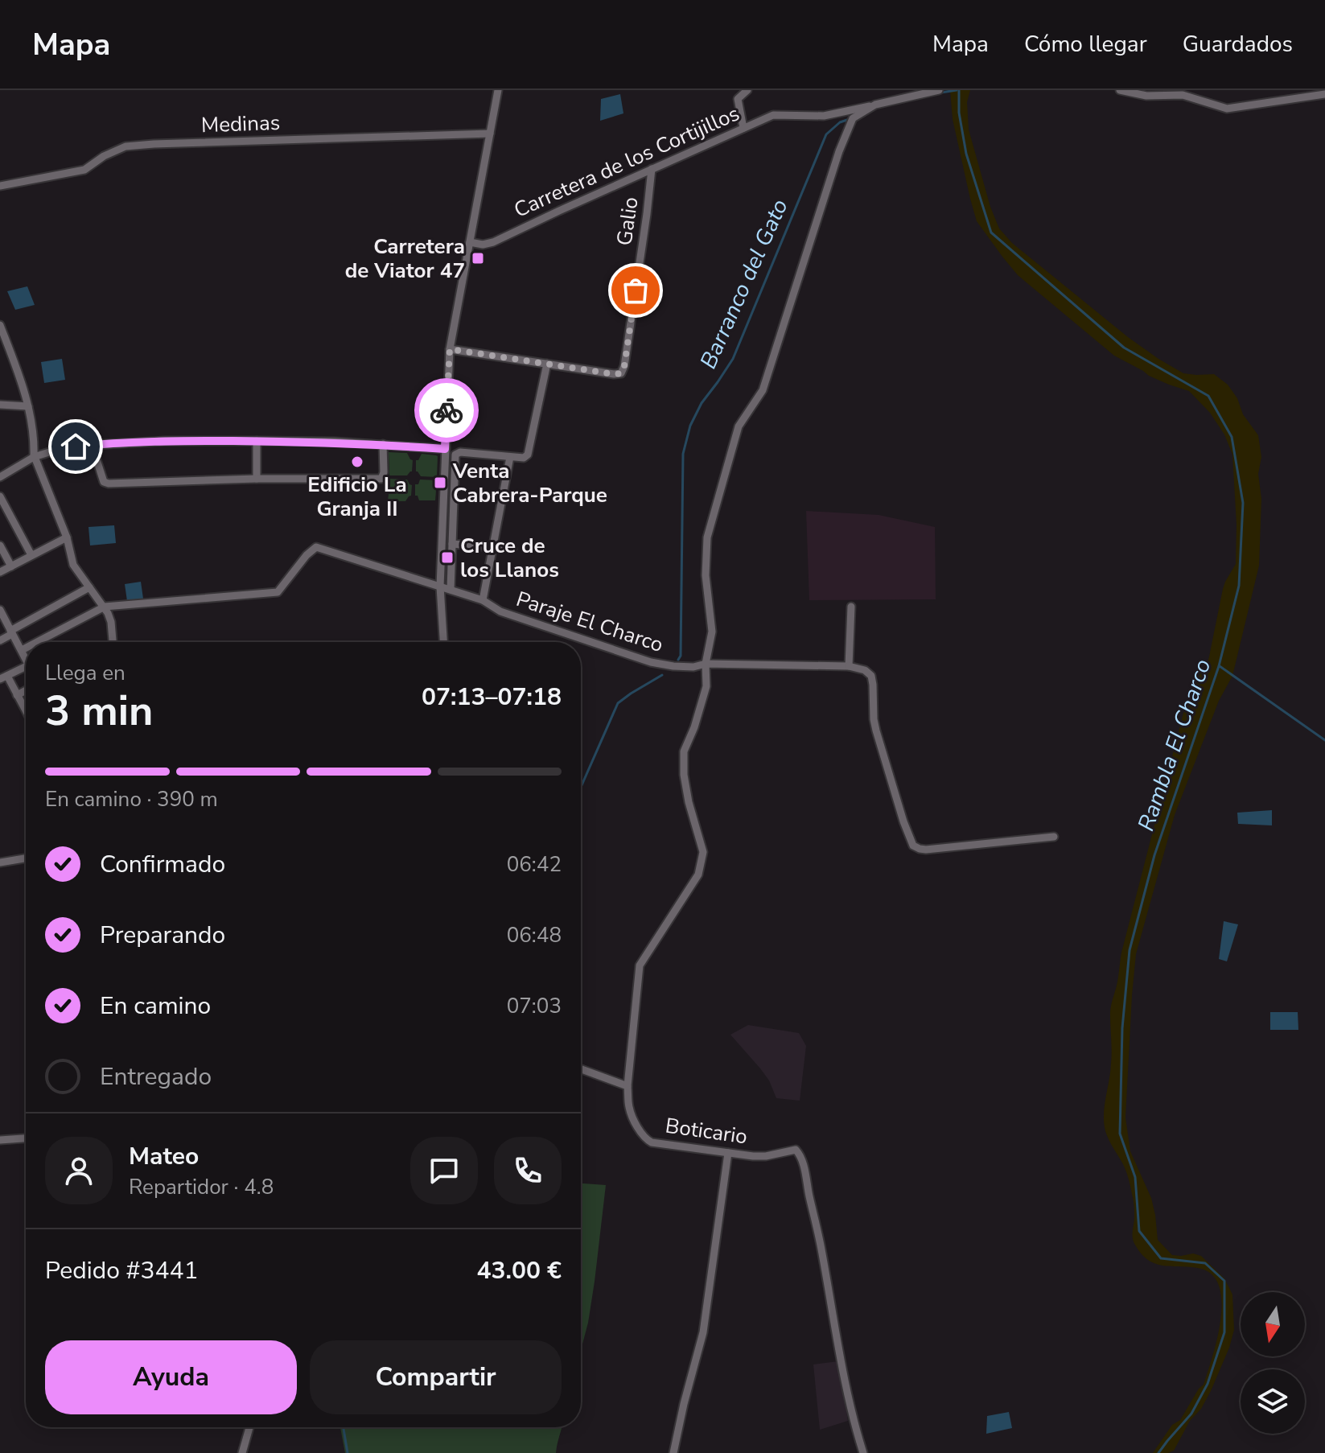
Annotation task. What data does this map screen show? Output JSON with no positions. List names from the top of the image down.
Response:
{
  "streets": {
    "street": [
      "Medinas",
      "Carretera de los Cortijillos",
      "Galio",
      "Paraje El Charco",
      "Boticario"
    ]
  },
  "crossings": [
    ["Carretera de los Cortijillos", "Galio"]
  ],
  "water": ["Barranco del Gato", "Rambla El Charco"],
  "places": {
    "transit": ["Carretera de Viator 47", "Venta Cabrera-Parque", "Cruce de los Llanos"],
    "other": ["Edificio La Granja II"]
  },
  "north": "bottom",
  "page": {
    "header": "Mapa",
    "nav": ["Mapa", "Cómo llegar", "Guardados"],
    "heading": ["3 min", "Llega en", "07:13–07:18"],
    "panel": [
      "Mateo",
      "Repartidor · 4.8",
      "Pedido #3441",
      "43.00 €"
    ],
    "bar": "En camino · 390 m",
    "list": [
      ["Confirmado", "06:42"],
      ["Preparando", "06:48"],
      ["En camino", "07:03"],
      "Entregado"
    ],
    "buttons": ["Ayuda", "Compartir"]
  }
}
